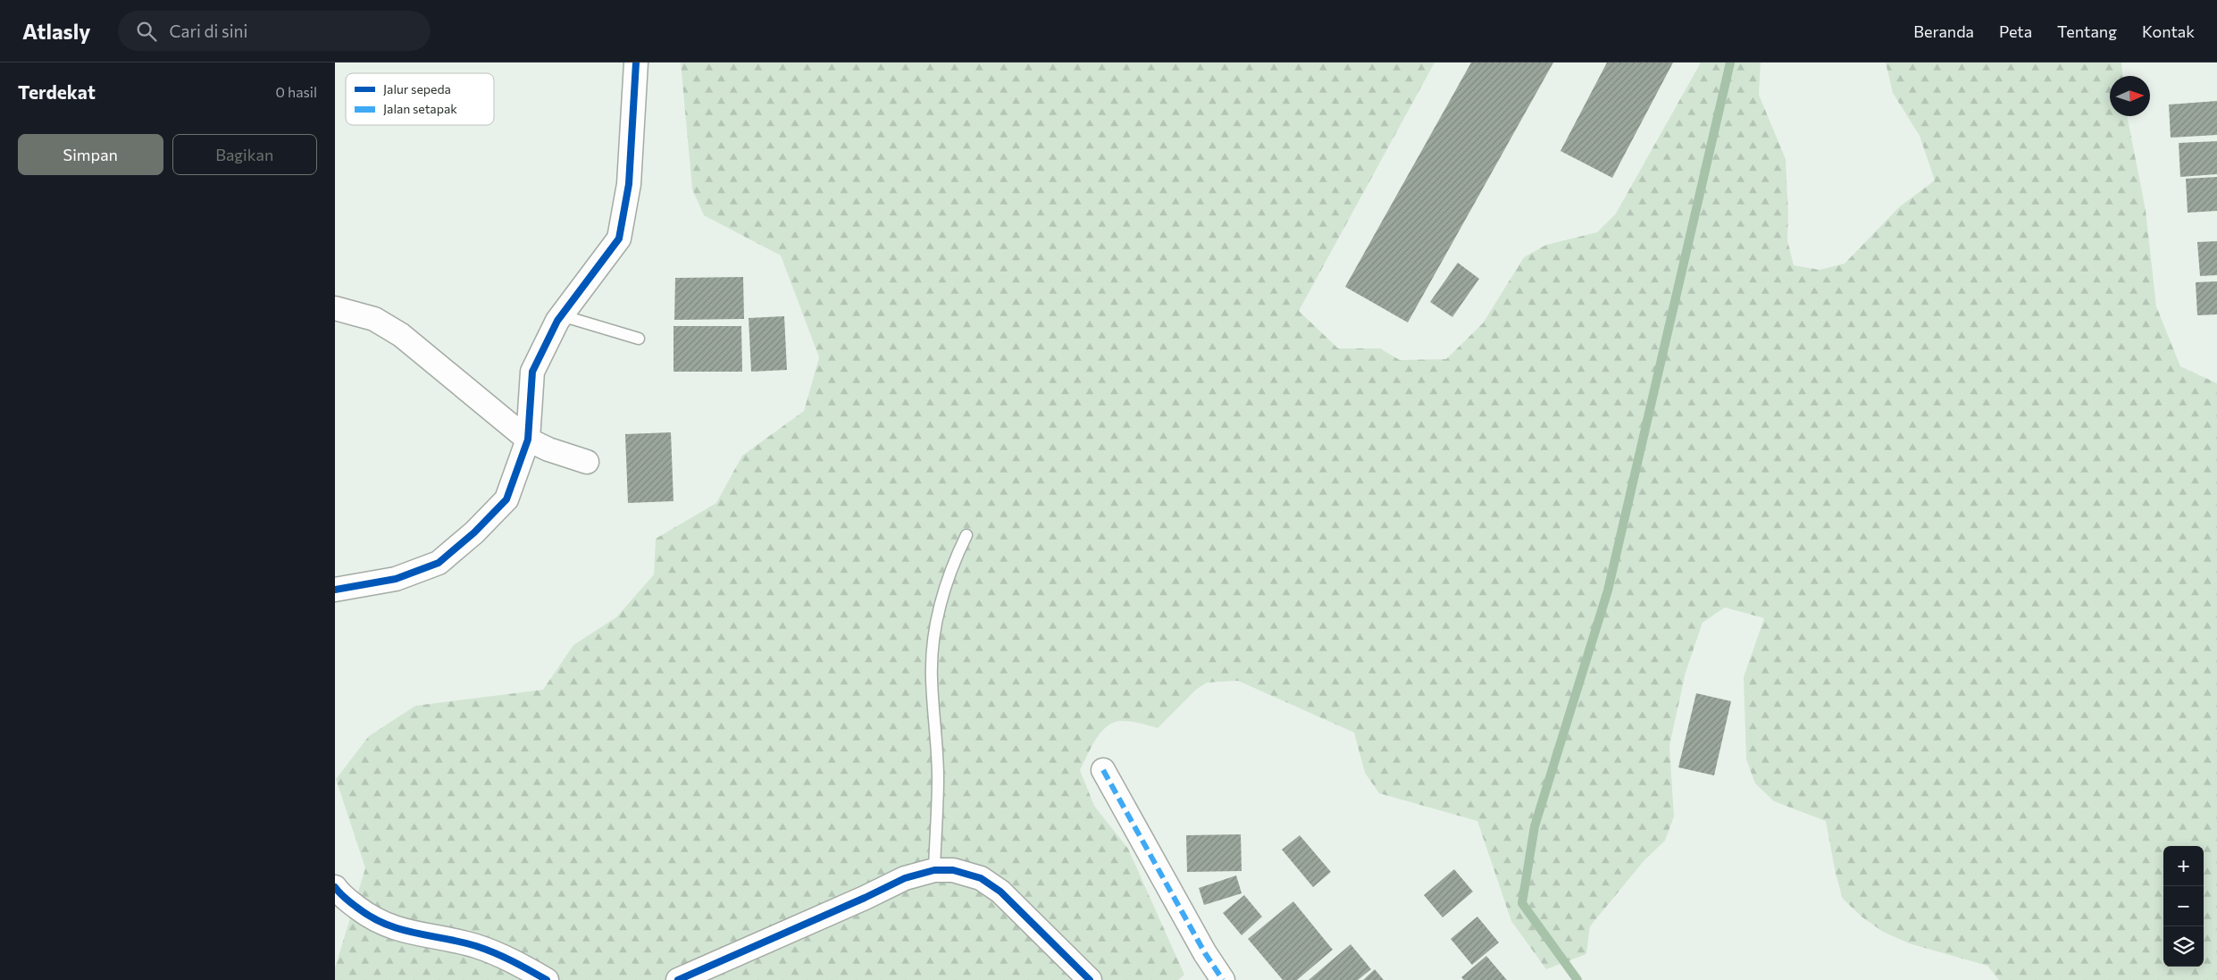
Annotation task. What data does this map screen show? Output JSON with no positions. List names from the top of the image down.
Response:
{
  "legend": ["Jalur sepeda", "Jalan setapak"],
  "north": "right",
  "page": {
    "header": "Atlasly",
    "search": "Cari di sini",
    "nav": [
      "Beranda",
      "Peta",
      "Tentang",
      "Kontak"
    ],
    "heading": ["Terdekat", "0 hasil"],
    "buttons": ["Simpan", "Bagikan"],
    "map_buttons": ["+", "−"]
  }
}
